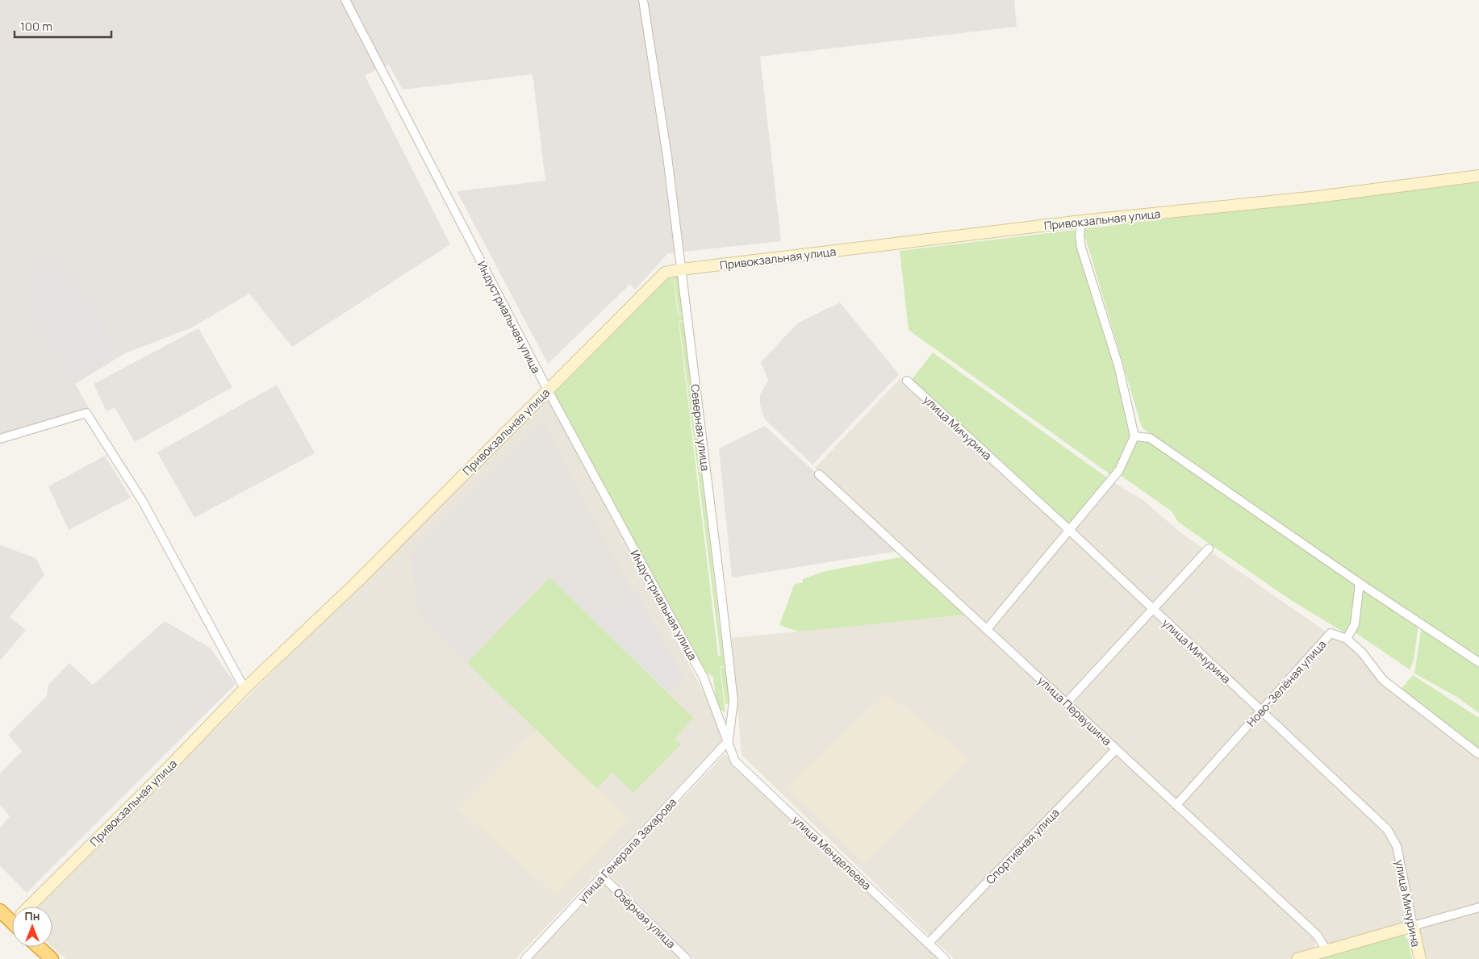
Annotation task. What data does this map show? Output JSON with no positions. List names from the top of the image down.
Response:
{
  "streets": {
    "main road": ["Привокзальная улица", "улица Мичурина"],
    "street": [
      "Индустриальная улица",
      "Северная улица",
      "Ново-Зелёная улица",
      "улица Первушина",
      "Спортивная улица",
      "улица Генерала Захарова",
      "улица Менделеева",
      "Озёрная улица"
    ]
  },
  "crossings": [
    ["Привокзальная улица", "Индустриальная улица"],
    ["Привокзальная улица", "Северная улица"],
    ["Индустриальная улица", "Северная улица"],
    ["Индустриальная улица", "улица Генерала Захарова"],
    ["Индустриальная улица", "улица Менделеева"],
    ["Северная улица", "улица Генерала Захарова"],
    ["Северная улица", "улица Менделеева"],
    ["улица Мичурина", "Ново-Зелёная улица"],
    ["Ново-Зелёная улица", "улица Первушина"],
    ["улица Первушина", "Спортивная улица"],
    ["Спортивная улица", "улица Менделеева"],
    ["улица Генерала Захарова", "улица Менделеева"],
    ["улица Генерала Захарова", "Озёрная улица"]
  ],
  "scale_bar": "100 m",
  "north": "top"
}
